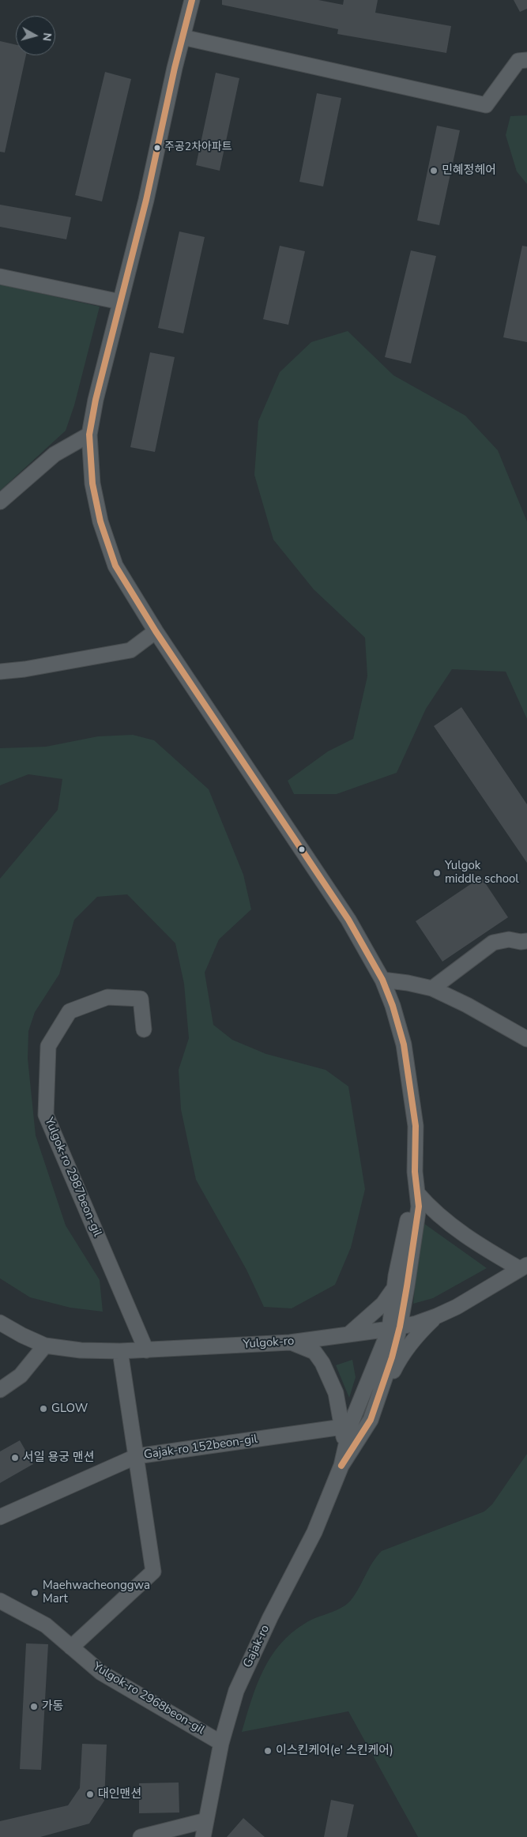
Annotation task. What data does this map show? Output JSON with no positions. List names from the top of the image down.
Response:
{
  "streets": {
    "street": [
      "Yulgok-ro 2987beon-gil",
      "Yulgok-ro",
      "Gajak-ro 152beon-gil",
      "Gajak-ro",
      "Yulgok-ro 2968beon-gil"
    ]
  },
  "crossings": [
    ["Yulgok-ro 2987beon-gil", "Yulgok-ro"],
    ["Yulgok-ro", "Gajak-ro"],
    ["Gajak-ro", "Yulgok-ro 2968beon-gil"]
  ],
  "places": [
    "주공2차아파트",
    "민혜정헤어",
    "Yulgok middle school",
    "GLOW",
    "서일 용궁 맨션",
    "Maehwacheonggwa Mart",
    "가동",
    "이스킨케어(e' 스킨케어)",
    "대인맨션"
  ],
  "north": "right"
}
